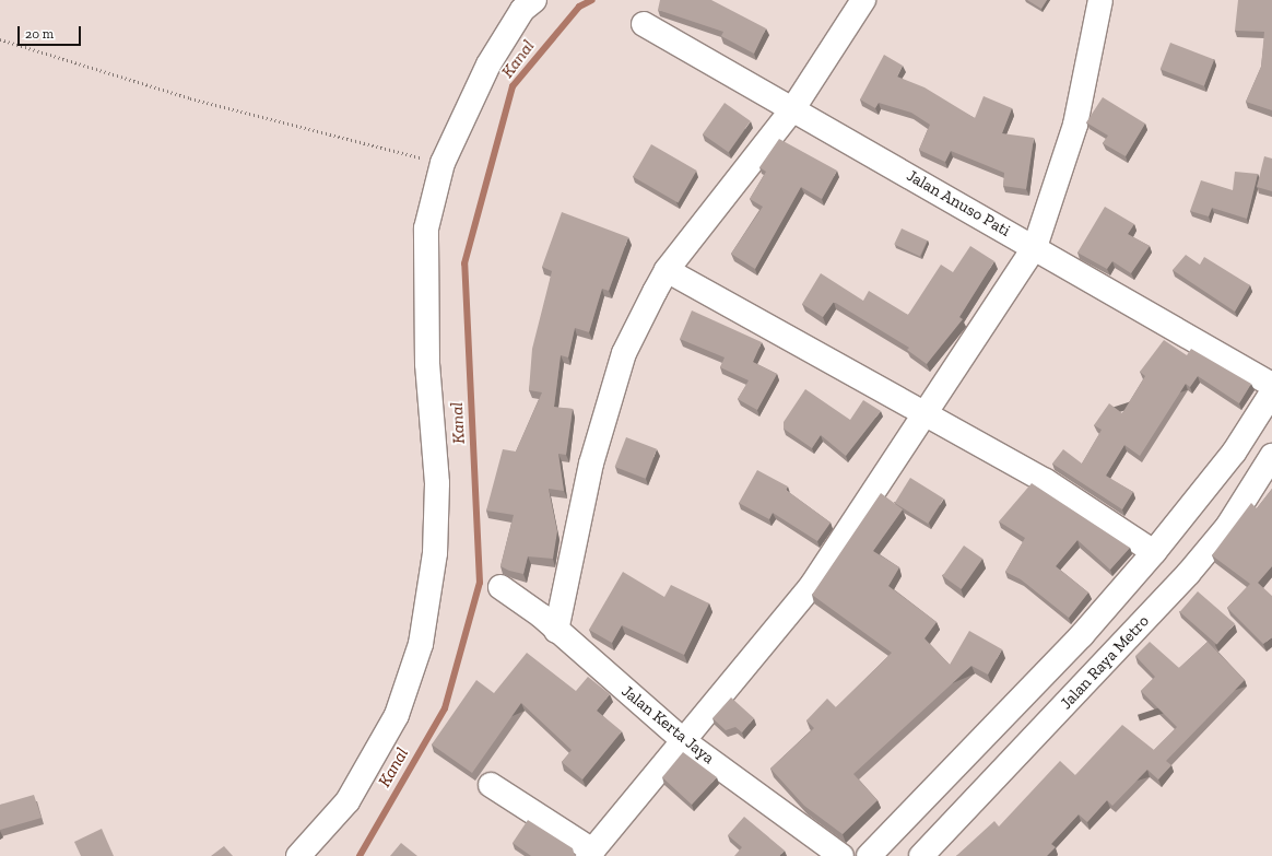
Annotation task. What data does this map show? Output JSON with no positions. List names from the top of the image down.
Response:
{
  "streets": {
    "main road": ["Jalan Anuso Pati", "Jalan Raya Metro", "Jalan Kerta Jaya"]
  },
  "water": ["Kanal"],
  "scale_bar": "20 m"
}
